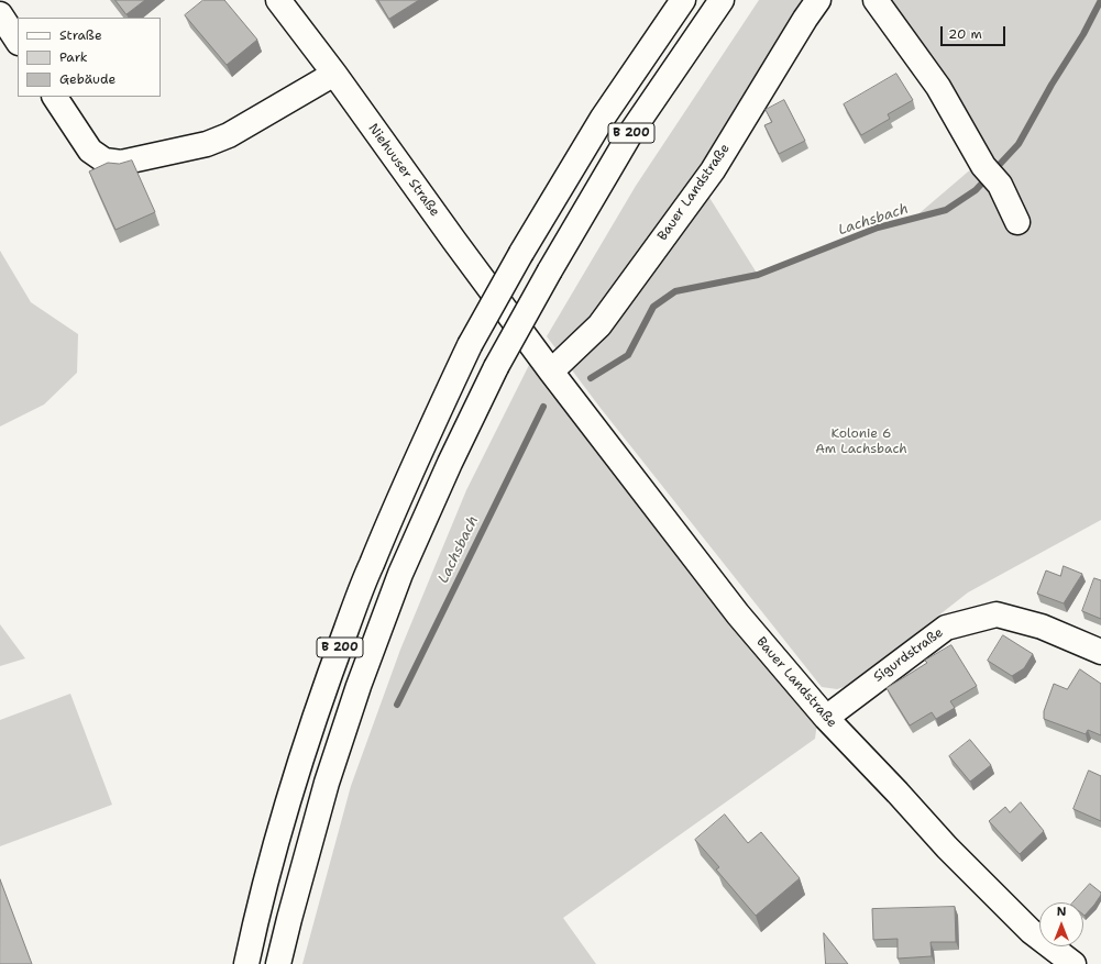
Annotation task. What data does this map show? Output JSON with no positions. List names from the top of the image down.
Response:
{
  "streets": {
    "main road": [
      "B 200",
      "Niehuuser Straße",
      "Bauer Landstraße",
      "Sigurdstraße"
    ]
  },
  "crossings": [
    ["Niehuuser Straße", "Bauer Landstraße"],
    ["Bauer Landstraße", "Sigurdstraße"]
  ],
  "water": ["Lachsbach"],
  "parks": ["Kolonie 6 Am Lachsbach"],
  "legend": ["Straße", "Park", "Gebäude"],
  "scale_bar": "20 m",
  "north": "top"
}
